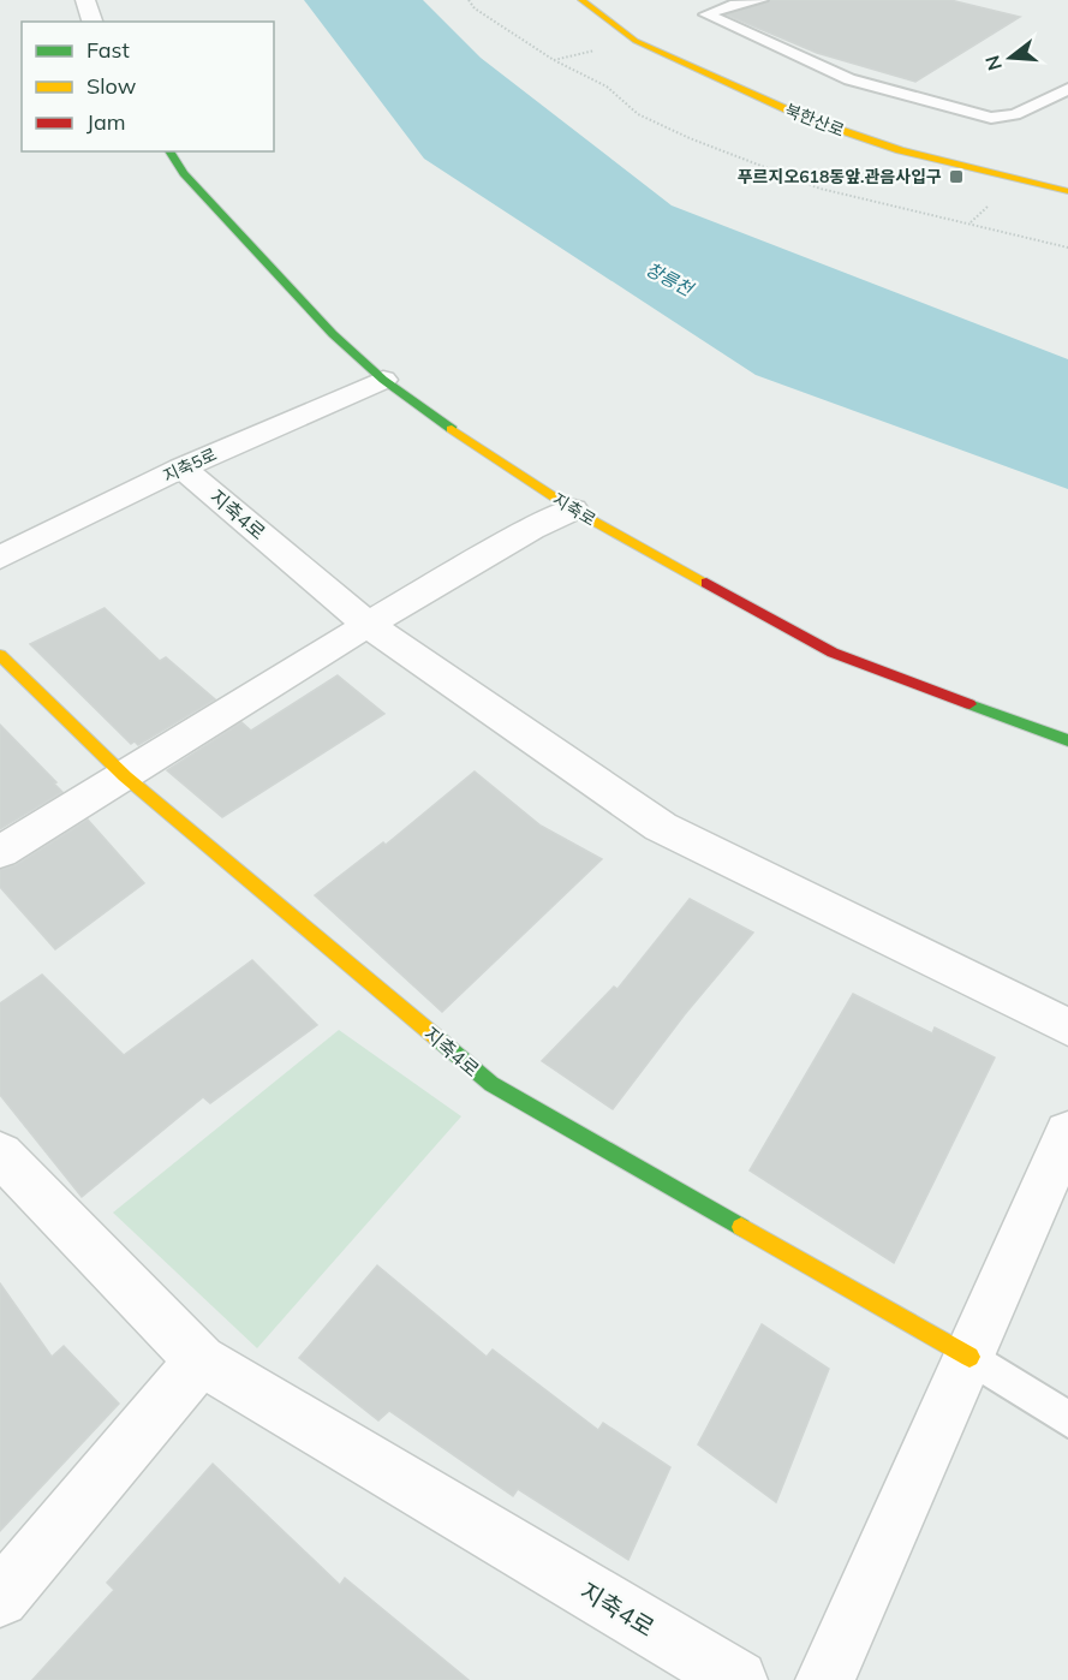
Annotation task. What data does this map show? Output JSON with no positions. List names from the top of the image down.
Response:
{
  "streets": {
    "street": [
      "북한산로",
      "지축5로",
      "지축로",
      "지축4로"
    ]
  },
  "crossings": [
    ["지축5로", "지축로"],
    ["지축5로", "지축4로"]
  ],
  "water": ["창릉천"],
  "places": {
    "transit": ["푸르지오618동앞.관음사입구"]
  },
  "legend": ["Fast", "Slow", "Jam"],
  "north": "left"
}
